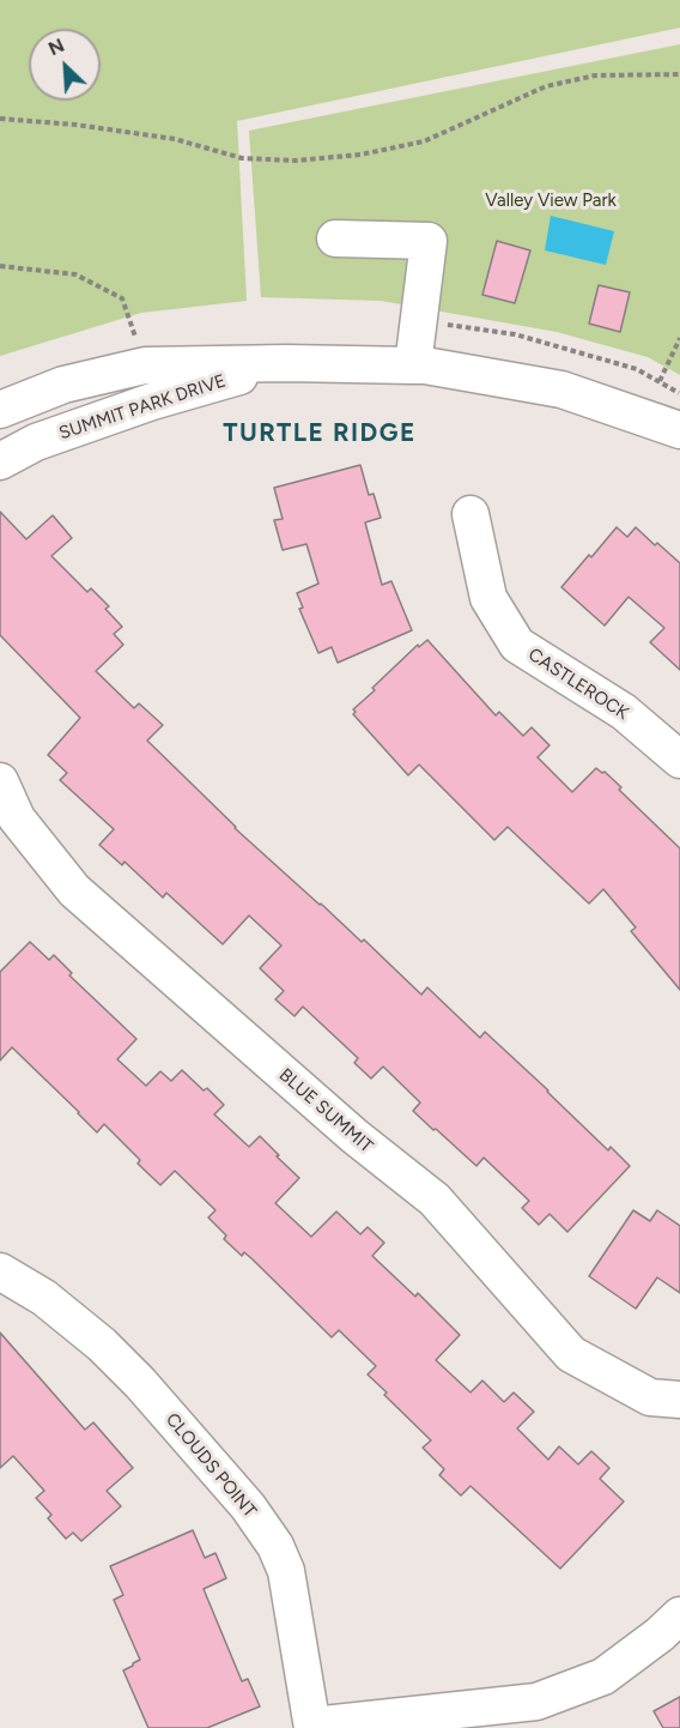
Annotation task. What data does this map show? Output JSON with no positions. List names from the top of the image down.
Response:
{
  "streets": {
    "street": [
      "SUMMIT PARK DRIVE",
      "CASTLEROCK",
      "BLUE SUMMIT",
      "CLOUDS POINT"
    ]
  },
  "districts": ["TURTLE RIDGE"],
  "parks": ["Valley View Park"],
  "north": "top left"
}
